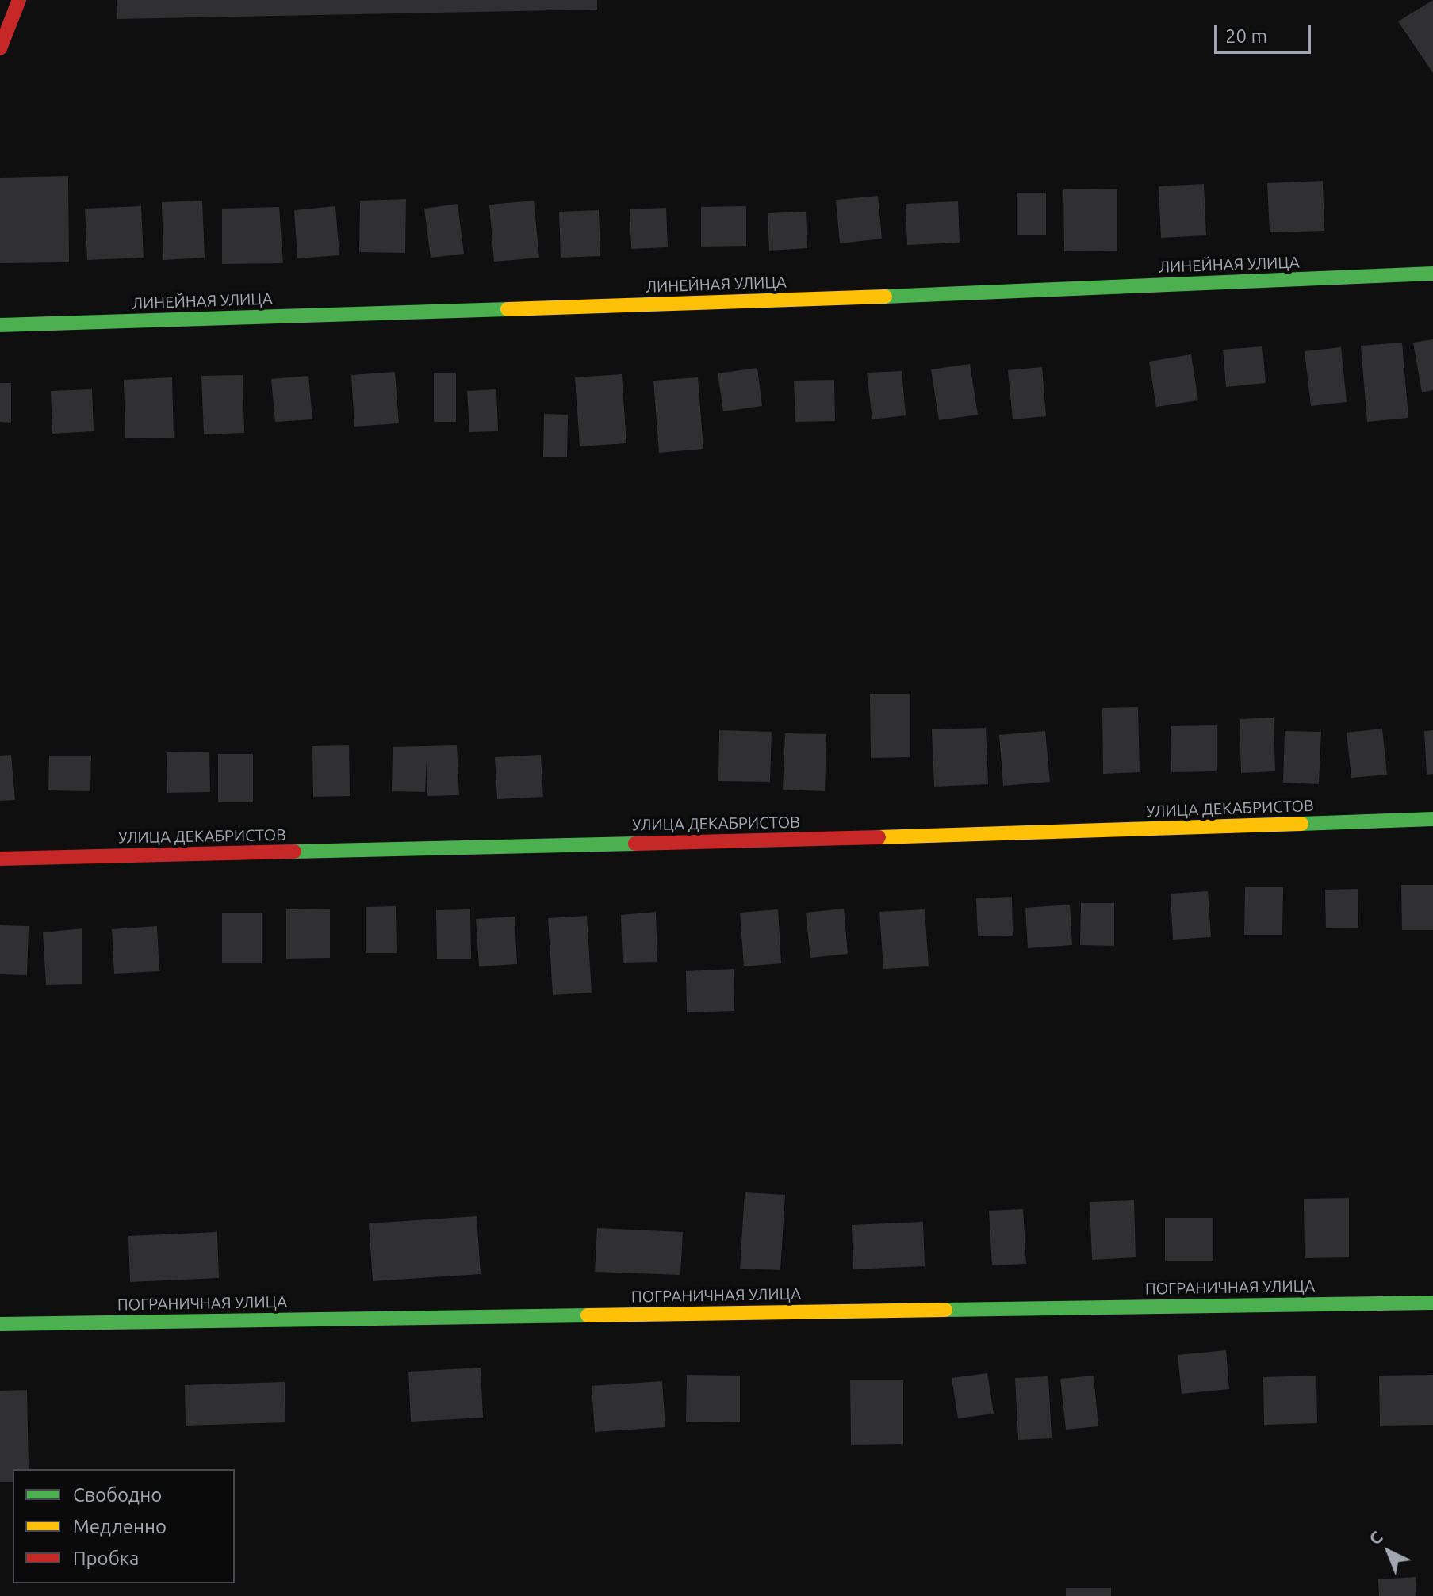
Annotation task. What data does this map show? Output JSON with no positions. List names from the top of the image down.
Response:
{
  "streets": {
    "street": ["ЛИНЕЙНАЯ УЛИЦА", "УЛИЦА ДЕКАБРИСТОВ", "ПОГРАНИЧНАЯ УЛИЦА"]
  },
  "legend": ["Свободно", "Медленно", "Пробка"],
  "scale_bar": "20 m",
  "north": "top left"
}
